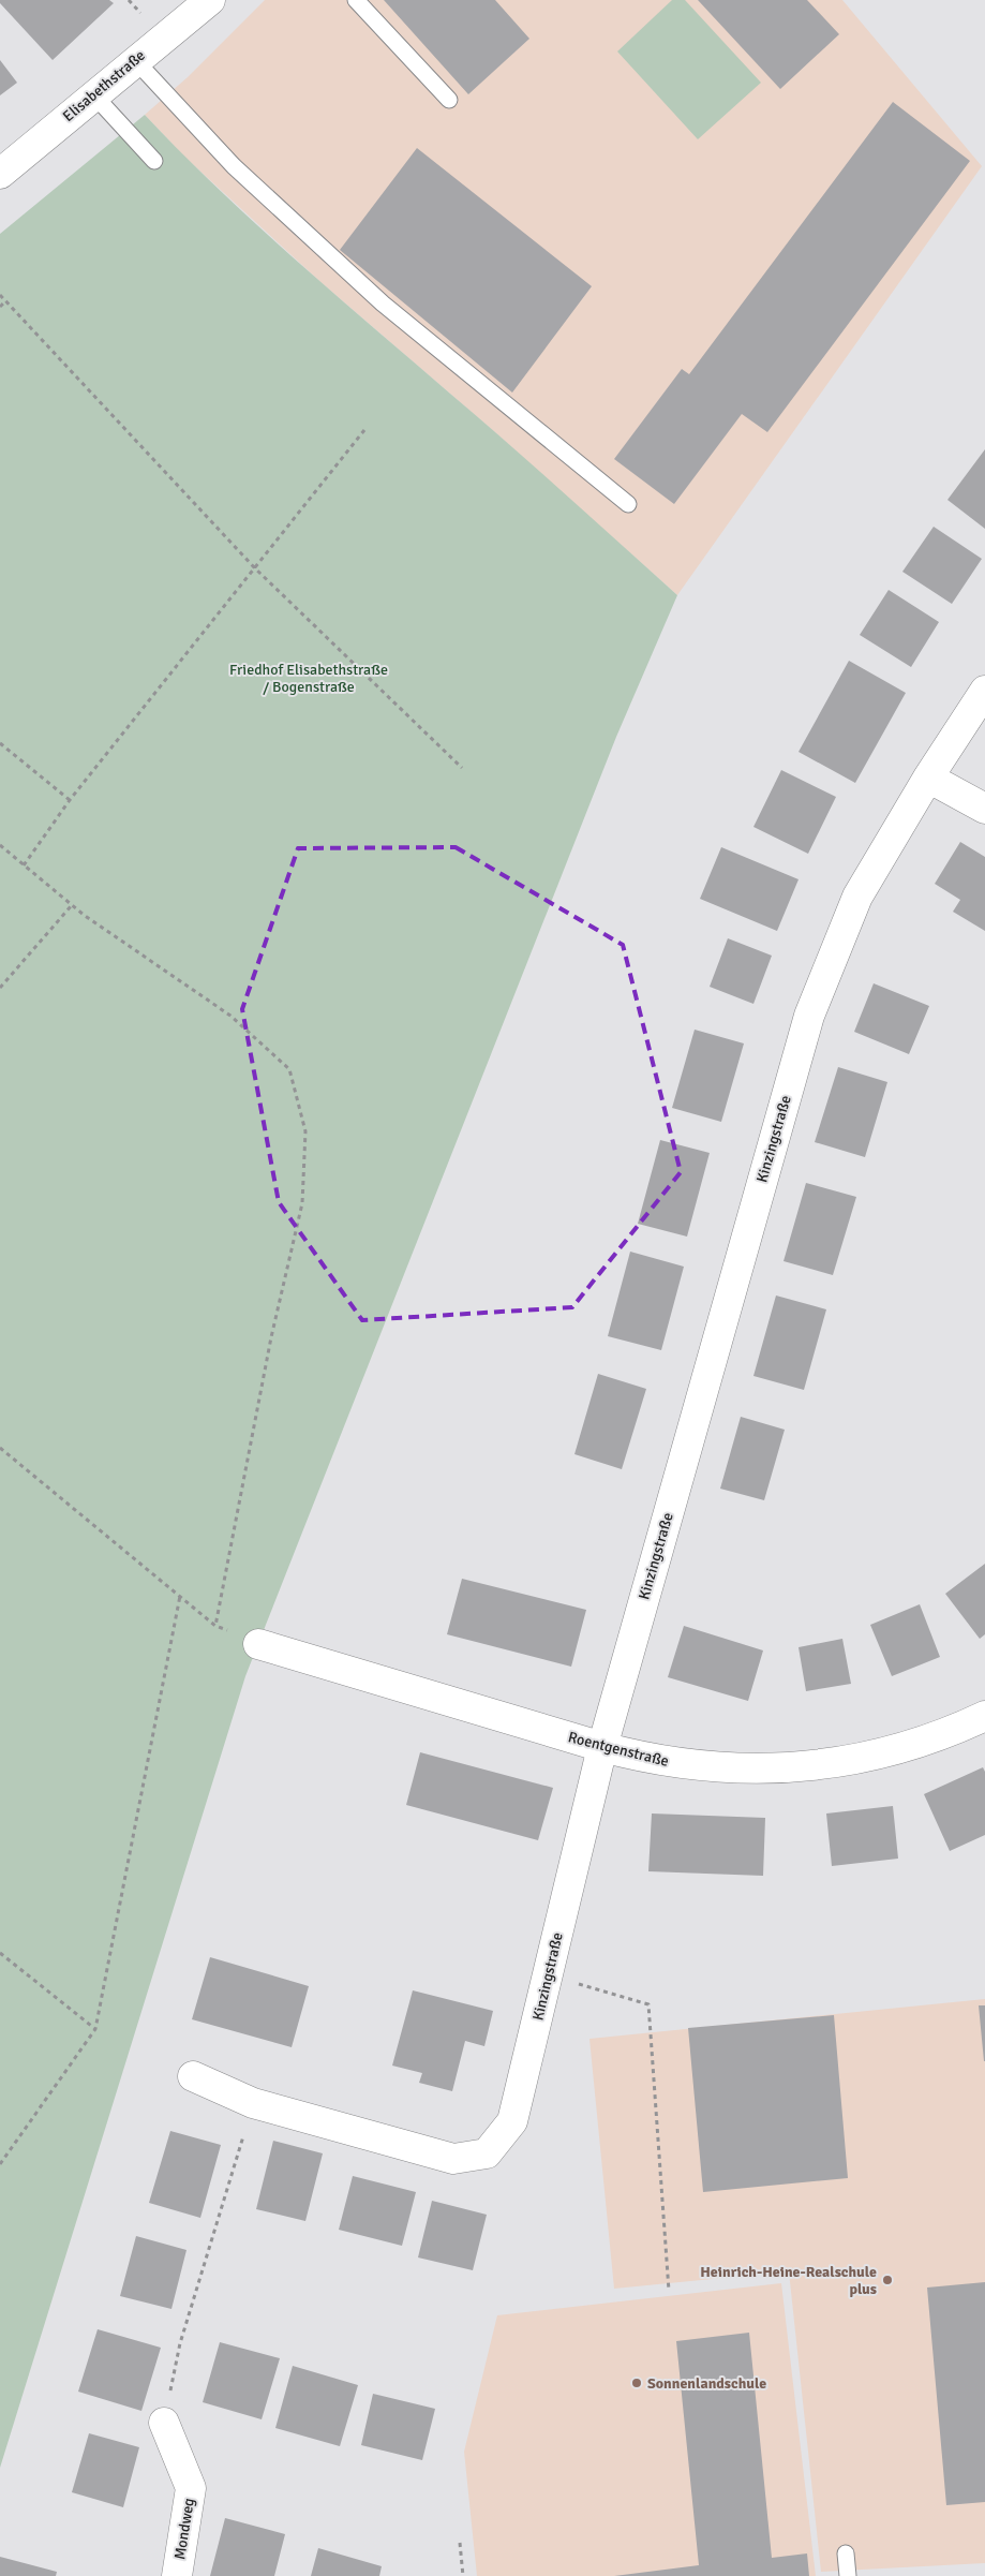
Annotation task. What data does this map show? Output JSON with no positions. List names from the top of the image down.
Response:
{
  "streets": {
    "street": [
      "Elisabethstraße",
      "Kinzingstraße",
      "Roentgenstraße",
      "Mondweg"
    ]
  },
  "crossings": [
    ["Kinzingstraße", "Roentgenstraße"]
  ],
  "parks": ["Friedhof Elisabethstraße / Bogenstraße"],
  "places": ["Heinrich-Heine-Realschule plus", "Sonnenlandschule"]
}
